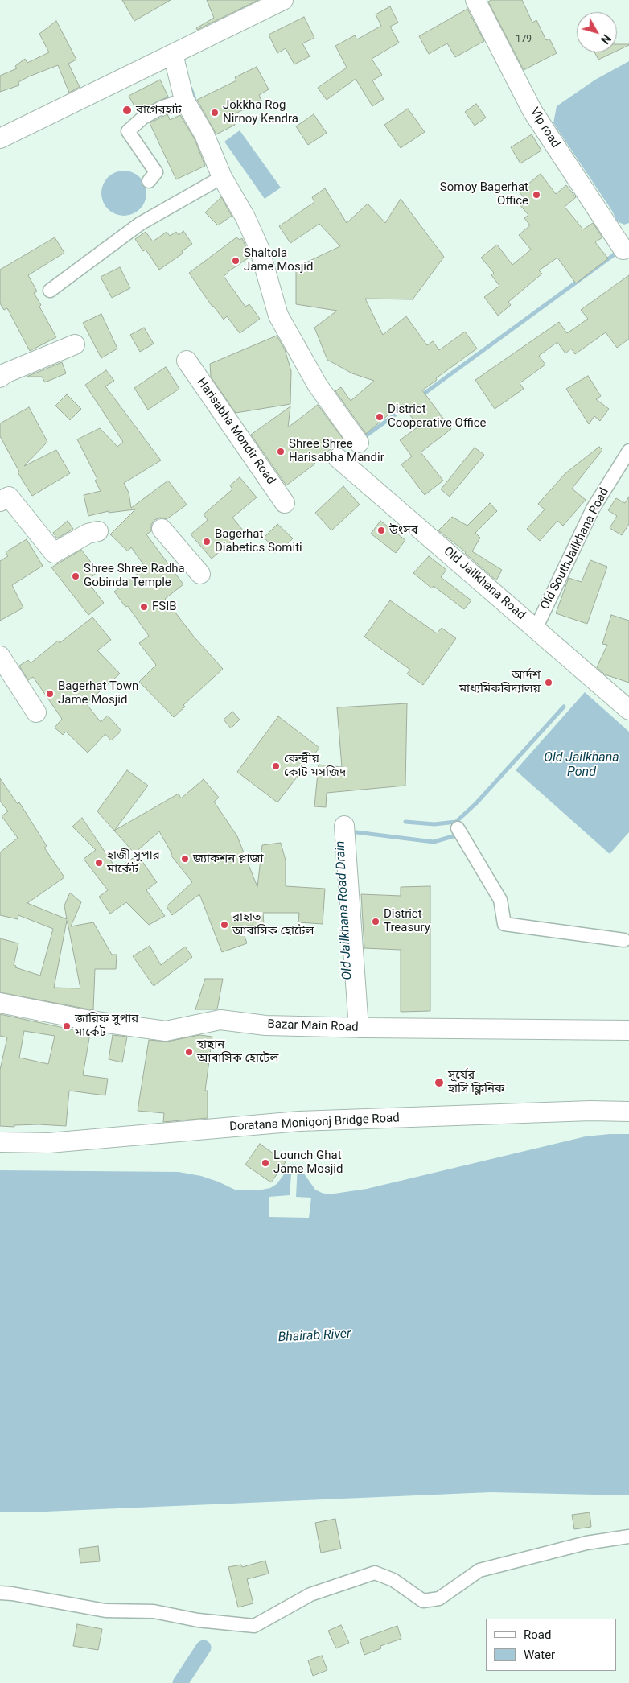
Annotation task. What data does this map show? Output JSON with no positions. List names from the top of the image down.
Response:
{
  "streets": {
    "street": [
      "Vip road",
      "Harisabha Mondir Road",
      "Old SouthJailkhana Road",
      "Old Jailkhana Road",
      "Bazar Main Road",
      "Doratana Monigonj Bridge Road"
    ]
  },
  "crossings": [
    ["Old SouthJailkhana Road", "Old Jailkhana Road"]
  ],
  "water": ["Old Jailkhana Pond", "Old Jailkhana Road Drain", "Bhairab River"],
  "places": [
    "বাগেরহাট",
    "Jokkha Rog Nirnoy Kendra",
    "Somoy Bagerhat Office",
    "Shaltola Jame Mosjid",
    "District Cooperative Office",
    "Shree Shree Harisabha Mandir",
    "উংসব",
    "Bagerhat Diabetics Somiti",
    "Shree Shree Radha Gobinda Temple",
    "FSIB",
    "আর্দশ মাধ্যমিকবিদ্যালয়",
    "Bagerhat Town Jame Mosjid",
    "কেন্দ্রীয় কোট মসজিদ",
    "জ্যাকশন প্লাজা",
    "হাজী সুপার মার্কেট",
    "District Treasury",
    "রাহাত আবাসিক হোটেল",
    "জারিফ সুপার মার্কেট",
    "হাছান আবাসিক হোটেল",
    "সূর্যের হাসি ক্লিনিক",
    "Lounch Ghat Jame Mosjid"
  ],
  "house_numbers": ["179"],
  "legend": ["Road", "Water"],
  "north": "bottom right"
}
